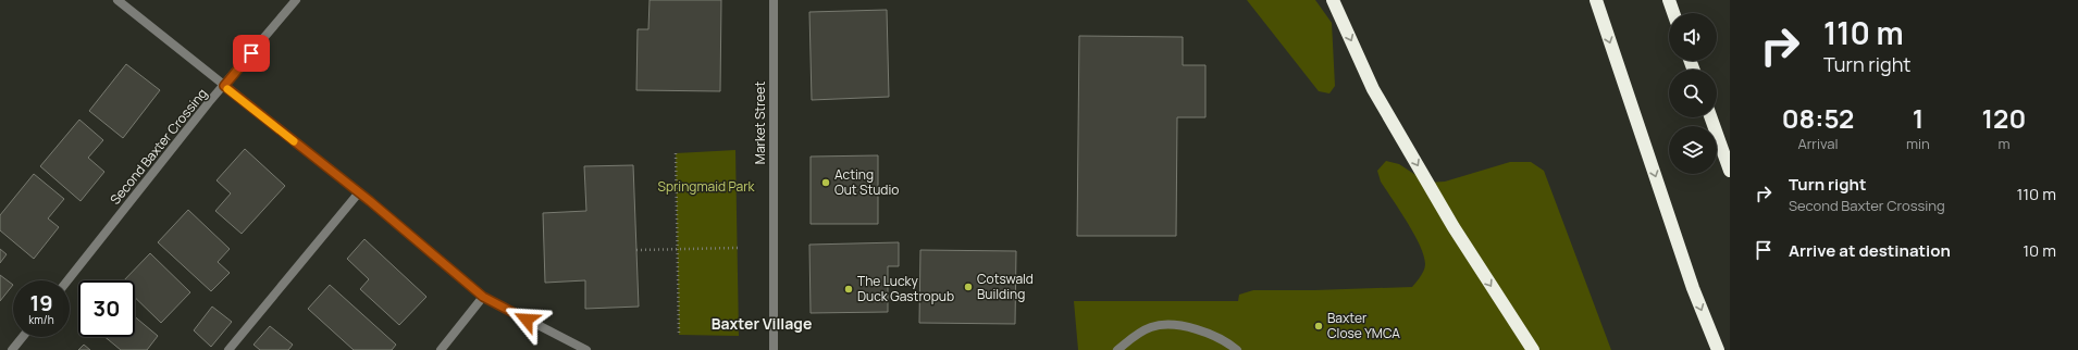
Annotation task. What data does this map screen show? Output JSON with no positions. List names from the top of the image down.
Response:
{
  "streets": {
    "street": ["Market Street", "Second Baxter Crossing"]
  },
  "districts": ["Baxter Village"],
  "parks": ["Springmaid Park"],
  "places": [
    "Acting Out Studio",
    "Cotswald Building",
    "The Lucky Duck Gastropub",
    "Baxter Close YMCA"
  ],
  "page": {
    "turn": ["110 m", "Turn right"],
    "eta": [
      "08:52",
      "Arrival",
      "1",
      "min",
      "120",
      "m"
    ],
    "list": [
      {
        "name": "Turn right",
        "note": "Second Baxter Crossing",
        "value": "110 m"
      },
      {
        "name": "Arrive at destination",
        "value": "10 m"
      }
    ],
    "speed": "19 km/h",
    "limit": "30"
  }
}
